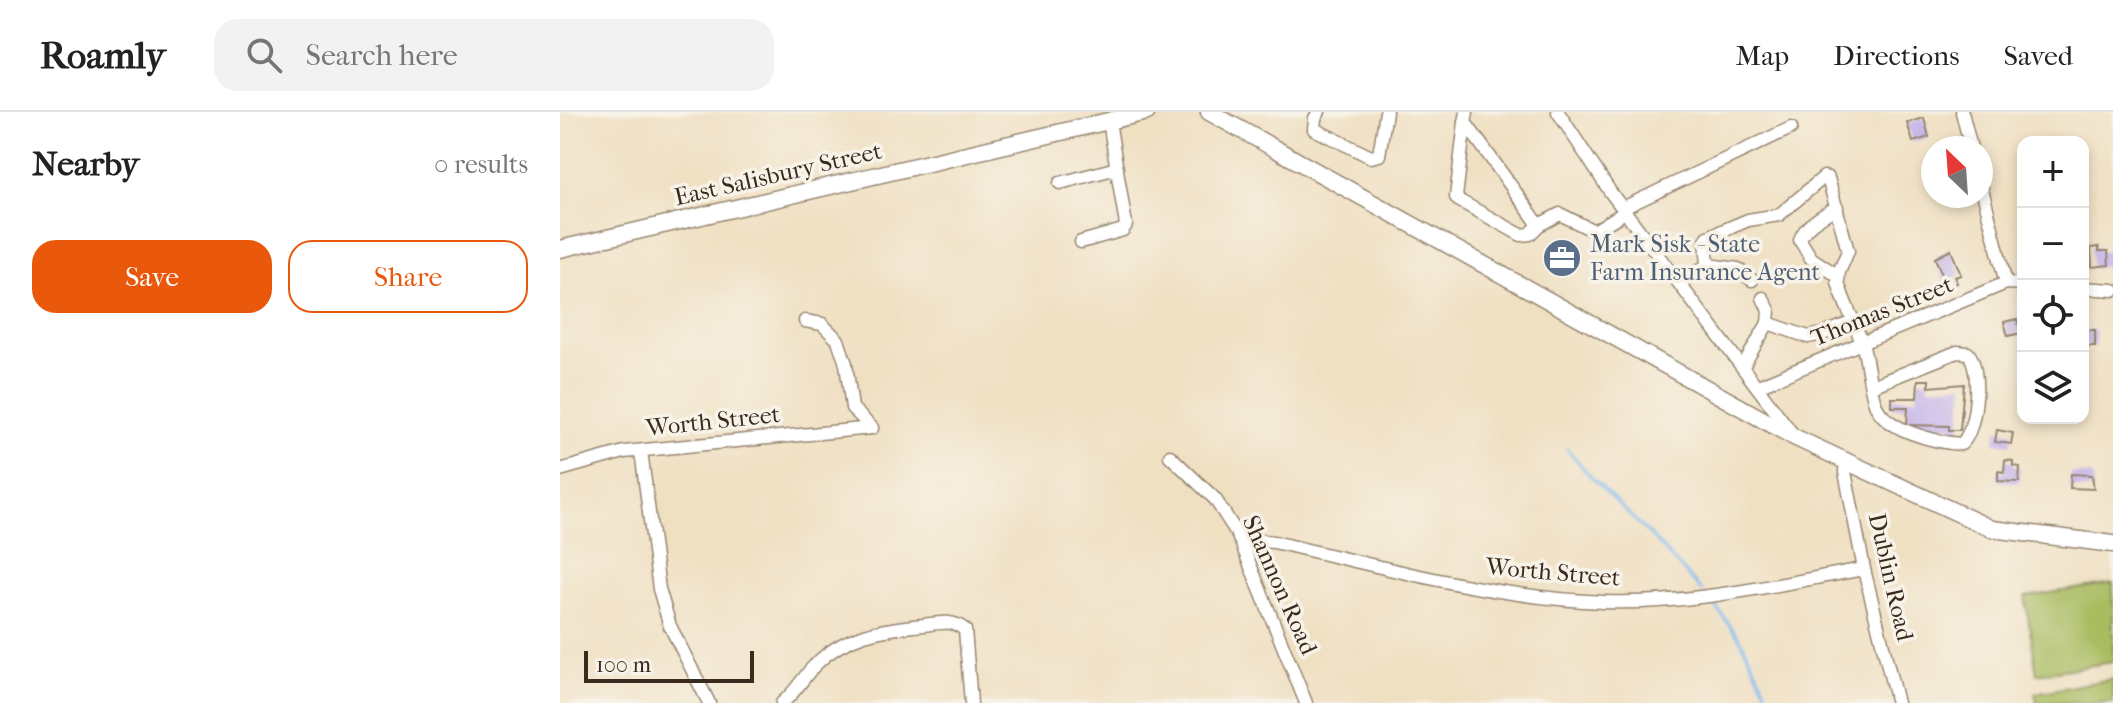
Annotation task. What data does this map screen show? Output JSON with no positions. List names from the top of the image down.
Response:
{
  "streets": {
    "main road": ["East Salisbury Street"],
    "street": [
      "Thomas Street",
      "Worth Street",
      "Dublin Road",
      "Shannon Road"
    ]
  },
  "crossings": [
    ["Worth Street", "Dublin Road"],
    ["Worth Street", "Shannon Road"]
  ],
  "places": {
    "office": ["Mark Sisk - State Farm Insurance Agent"]
  },
  "scale_bar": "100 m",
  "north": "top left",
  "page": {
    "header": "Roamly",
    "search": "Search here",
    "nav": ["Map", "Directions", "Saved"],
    "heading": ["Nearby", "0 results"],
    "map_buttons": ["+", "−"],
    "buttons": ["Save", "Share"],
    "scale": "100 m"
  }
}
